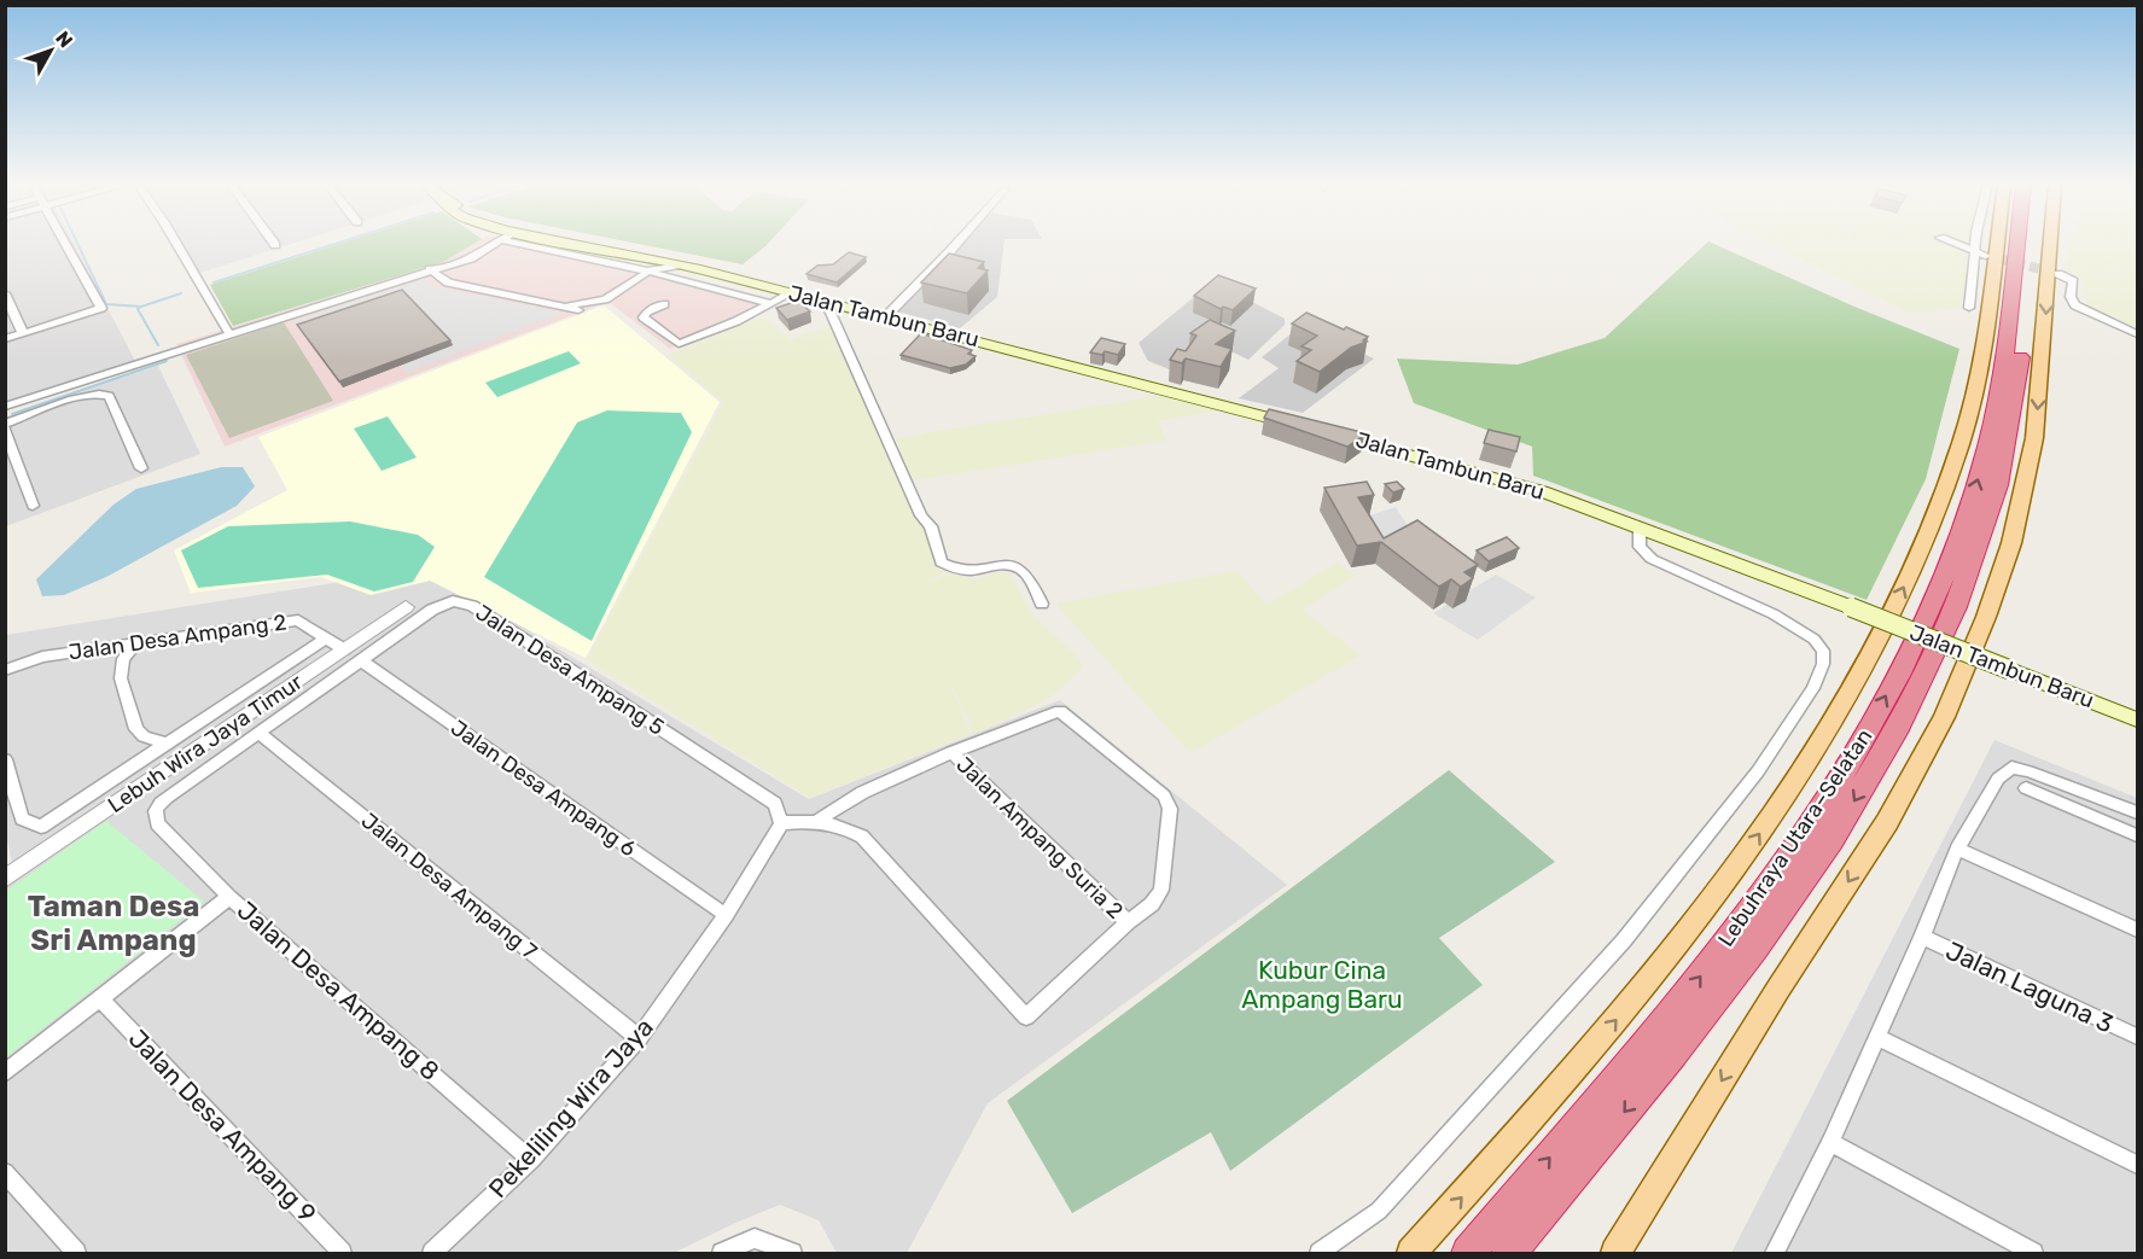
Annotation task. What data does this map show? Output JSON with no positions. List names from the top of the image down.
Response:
{
  "streets": {
    "highway": ["Lebuhraya Utara–Selatan"],
    "main road": ["Jalan Tambun Baru"],
    "street": [
      "Jalan Desa Ampang 2",
      "Jalan Desa Ampang 5",
      "Lebuh Wira Jaya Timur",
      "Jalan Desa Ampang 6",
      "Jalan Ampang Suria 2",
      "Jalan Desa Ampang 7",
      "Jalan Laguna 3",
      "Jalan Desa Ampang 8",
      "Pekeliling Wira Jaya",
      "Jalan Desa Ampang 9"
    ]
  },
  "crossings": [
    ["Jalan Desa Ampang 2", "Lebuh Wira Jaya Timur"],
    ["Jalan Desa Ampang 5", "Jalan Desa Ampang 6"],
    ["Jalan Desa Ampang 5", "Jalan Desa Ampang 7"],
    ["Jalan Desa Ampang 5", "Jalan Desa Ampang 8"],
    ["Jalan Desa Ampang 5", "Pekeliling Wira Jaya"],
    ["Jalan Desa Ampang 6", "Pekeliling Wira Jaya"],
    ["Jalan Desa Ampang 7", "Pekeliling Wira Jaya"],
    ["Jalan Desa Ampang 8", "Pekeliling Wira Jaya"]
  ],
  "districts": ["Taman Desa Sri Ampang"],
  "parks": ["Kubur Cina Ampang Baru"],
  "north": "top right"
}
